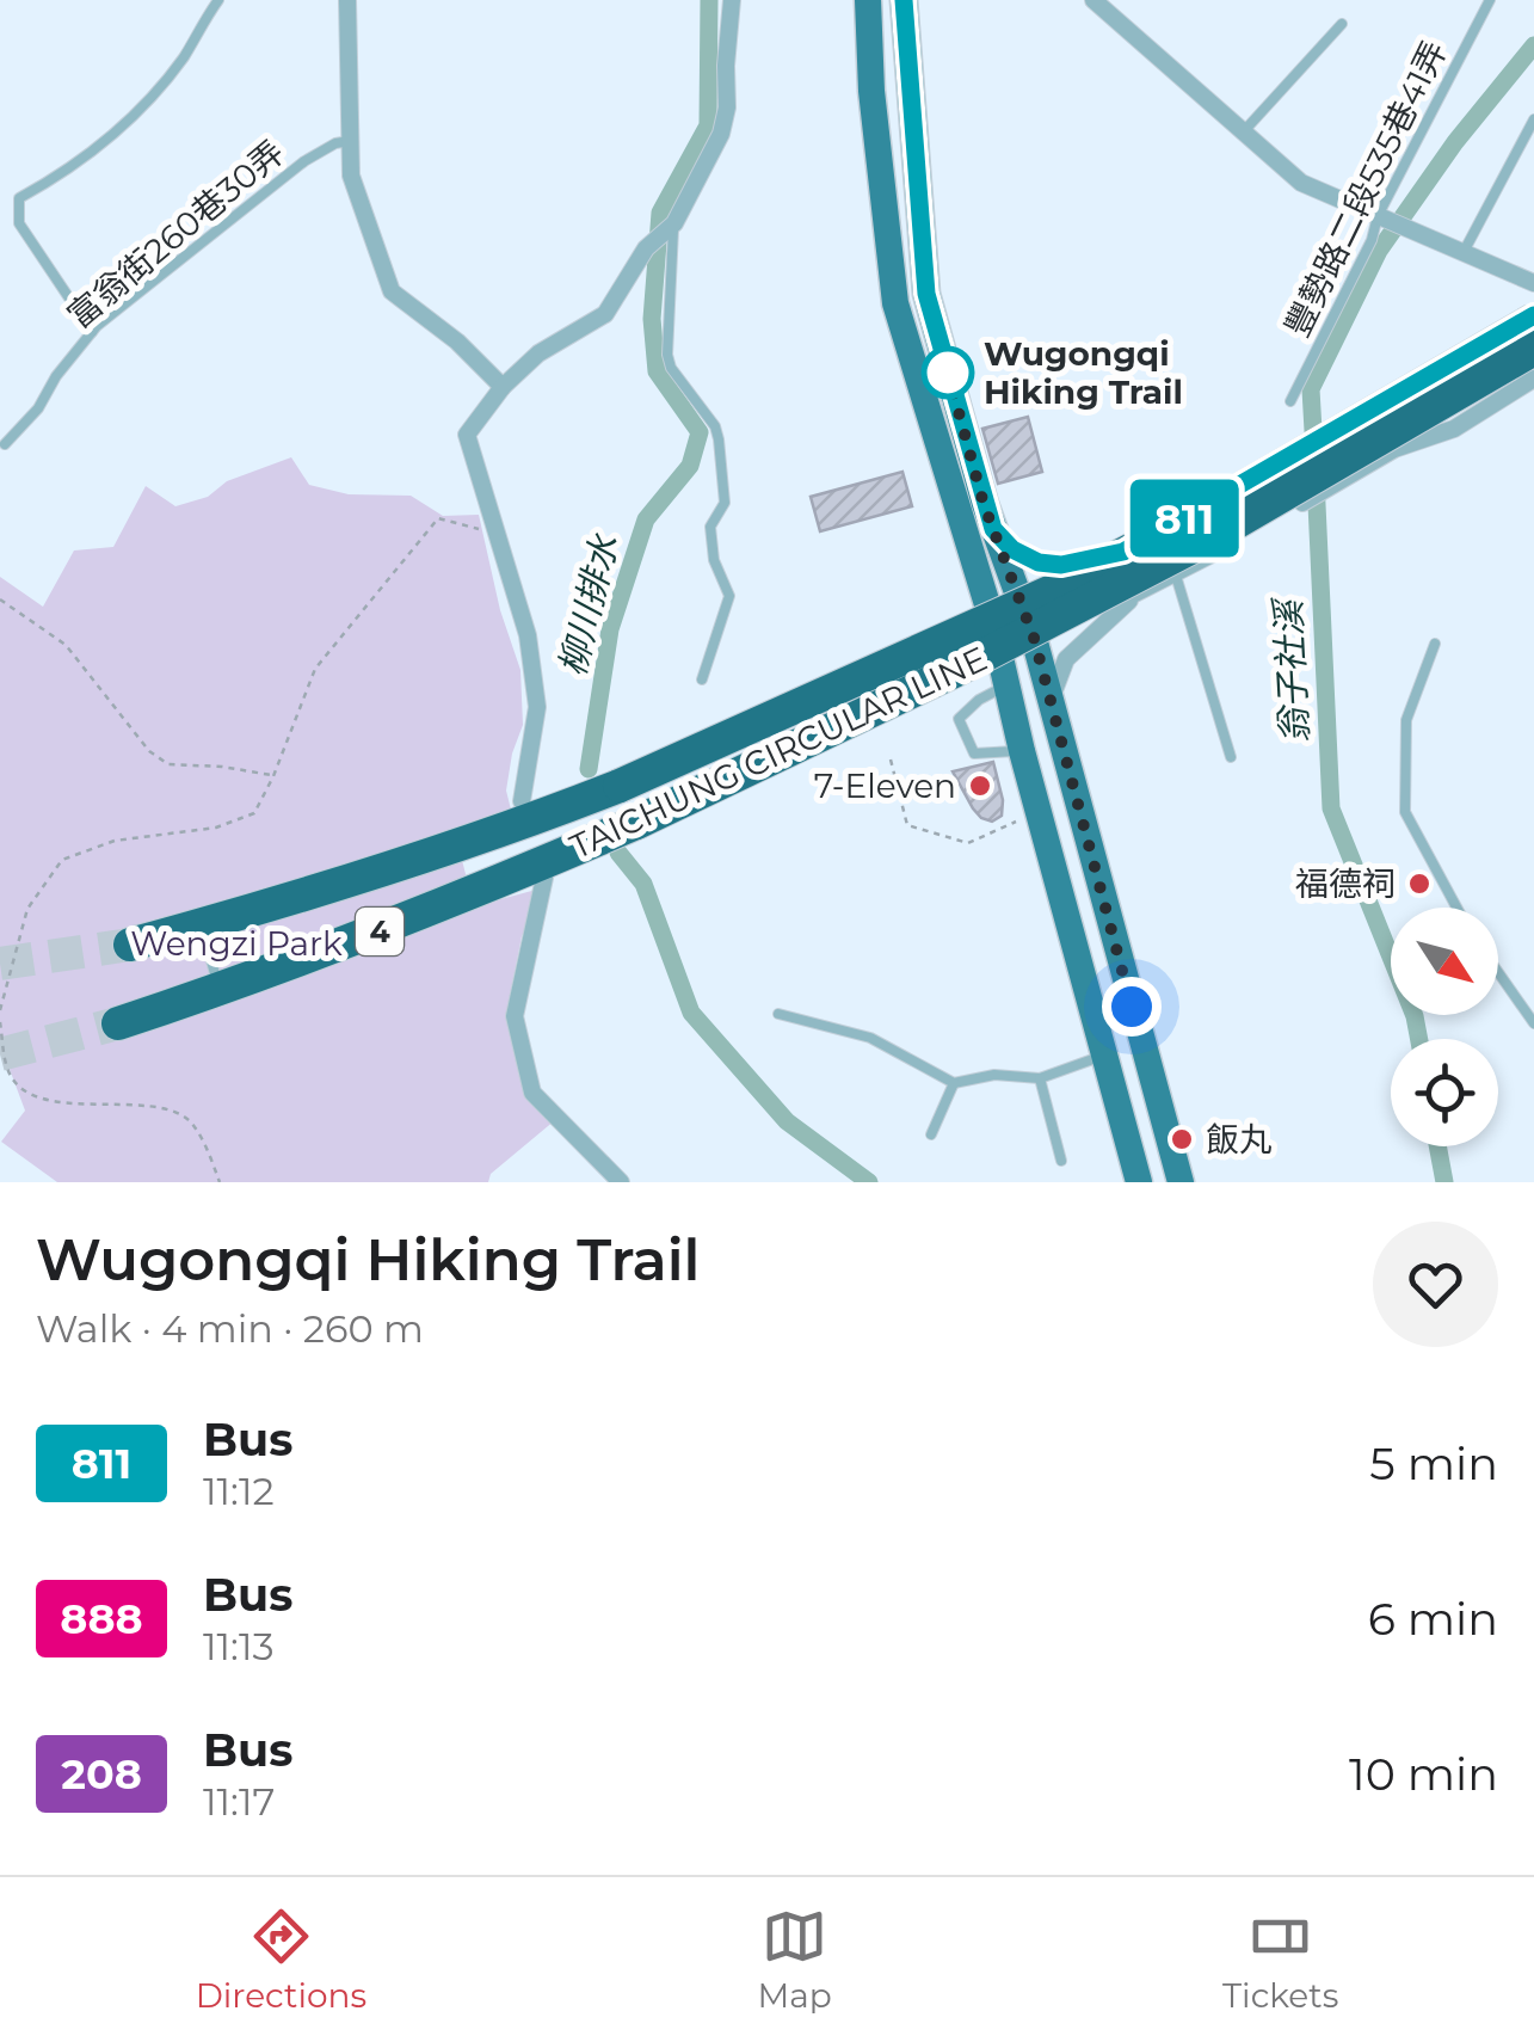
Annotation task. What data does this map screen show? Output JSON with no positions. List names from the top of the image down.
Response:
{
  "streets": {
    "highway": ["TAICHUNG CIRCULAR LINE", "4"],
    "lane": ["豐勢路二段535巷41弄", "富翁街260巷30弄"]
  },
  "water": ["柳川排水", "翁子社溪"],
  "parks": ["Wengzi Park"],
  "places": [
    "Wugongqi Hiking Trail",
    "7-Eleven",
    "福德祠",
    "飯丸"
  ],
  "lines": ["bus line 811"],
  "north": "bottom right",
  "page": {
    "on_map": "811",
    "heading": ["Wugongqi Hiking Trail", "Walk · 4 min · 260 m"],
    "list": [
      {
        "mark": "811",
        "name": "Bus",
        "note": "11:12",
        "value": "5 min"
      },
      {
        "mark": "888",
        "name": "Bus",
        "note": "11:13",
        "value": "6 min"
      },
      {
        "mark": "208",
        "name": "Bus",
        "note": "11:17",
        "value": "10 min"
      }
    ],
    "tabs": ["Directions", "Map", "Tickets"]
  }
}
